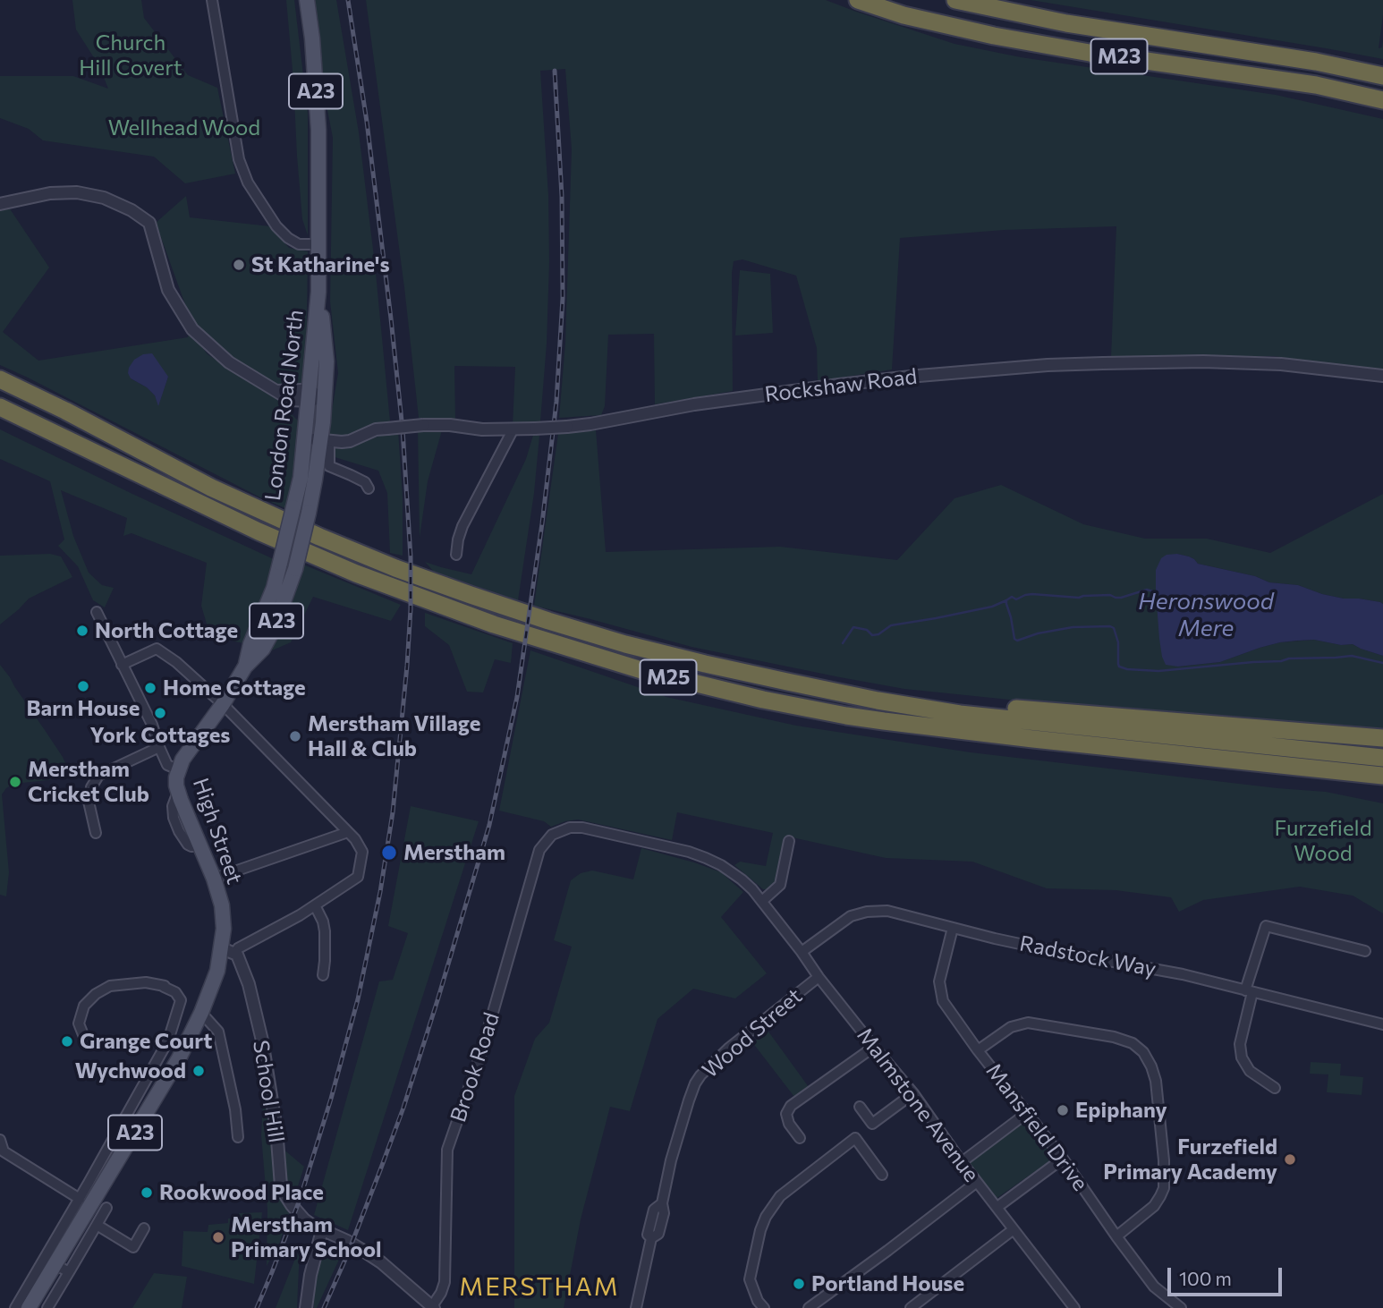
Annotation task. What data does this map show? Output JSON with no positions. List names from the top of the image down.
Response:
{
  "streets": {
    "highway": ["M23", "M25"],
    "main road": ["A23", "London Road North", "High Street"],
    "street": [
      "Rockshaw Road",
      "Radstock Way",
      "Wood Street",
      "Brook Road",
      "School Hill",
      "Malmstone Avenue",
      "Mansfield Drive"
    ]
  },
  "crossings": [
    ["A23", "High Street"],
    ["A23", "School Hill"],
    ["Rockshaw Road", "London Road North"],
    ["London Road North", "High Street"],
    ["High Street", "School Hill"],
    ["Radstock Way", "Malmstone Avenue"],
    ["Radstock Way", "Mansfield Drive"],
    ["Wood Street", "Malmstone Avenue"],
    ["Brook Road", "School Hill"],
    ["Brook Road", "Malmstone Avenue"]
  ],
  "districts": ["MERSTHAM"],
  "water": ["Heronswood Mere"],
  "parks": ["Church Hill Covert", "Wellhead Wood", "Furzefield Wood"],
  "places": [
    "St Katharine's",
    "North Cottage",
    "Barn House",
    "Home Cottage",
    "York Cottages",
    "Merstham Village Hall & Club",
    "Merstham Cricket Club",
    "Merstham",
    "Grange Court",
    "Wychwood",
    "Epiphany",
    "Furzefield Primary Academy",
    "Rookwood Place",
    "Merstham Primary School",
    "Portland House"
  ],
  "scale_bar": "100 m"
}
